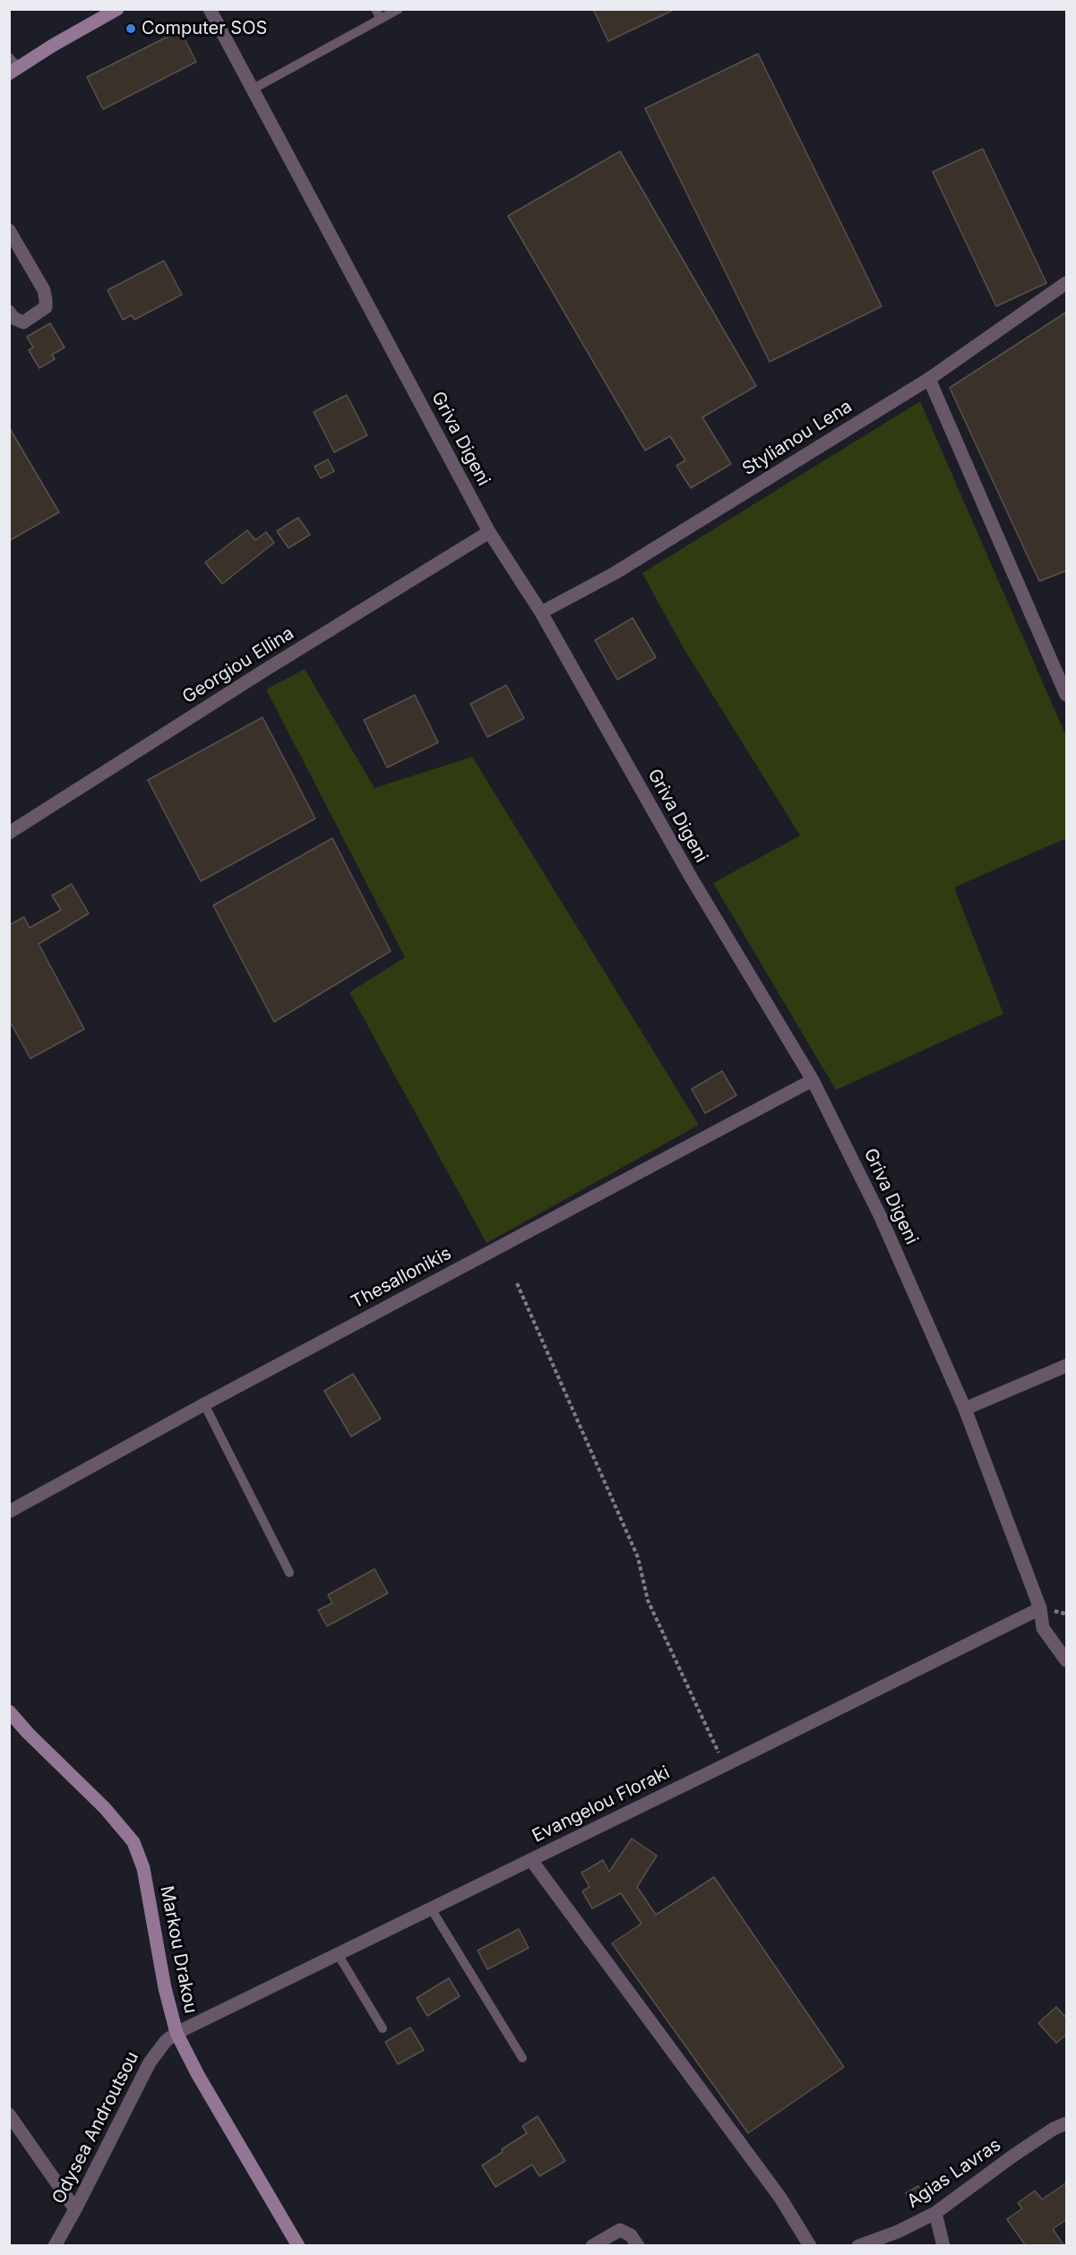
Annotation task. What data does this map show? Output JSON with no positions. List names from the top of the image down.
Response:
{
  "streets": {
    "street": [
      "Stylianou Lena",
      "Griva Digeni",
      "Georgiou Ellina",
      "Thesallonikis",
      "Evangelou Floraki",
      "Markou Drakou",
      "Odysea Androutsou",
      "Agias Lavras"
    ]
  },
  "crossings": [
    ["Stylianou Lena", "Griva Digeni"],
    ["Griva Digeni", "Georgiou Ellina"],
    ["Griva Digeni", "Thesallonikis"],
    ["Griva Digeni", "Evangelou Floraki"],
    ["Evangelou Floraki", "Markou Drakou"],
    ["Evangelou Floraki", "Odysea Androutsou"],
    ["Markou Drakou", "Odysea Androutsou"]
  ],
  "places": ["Computer SOS"]
}
